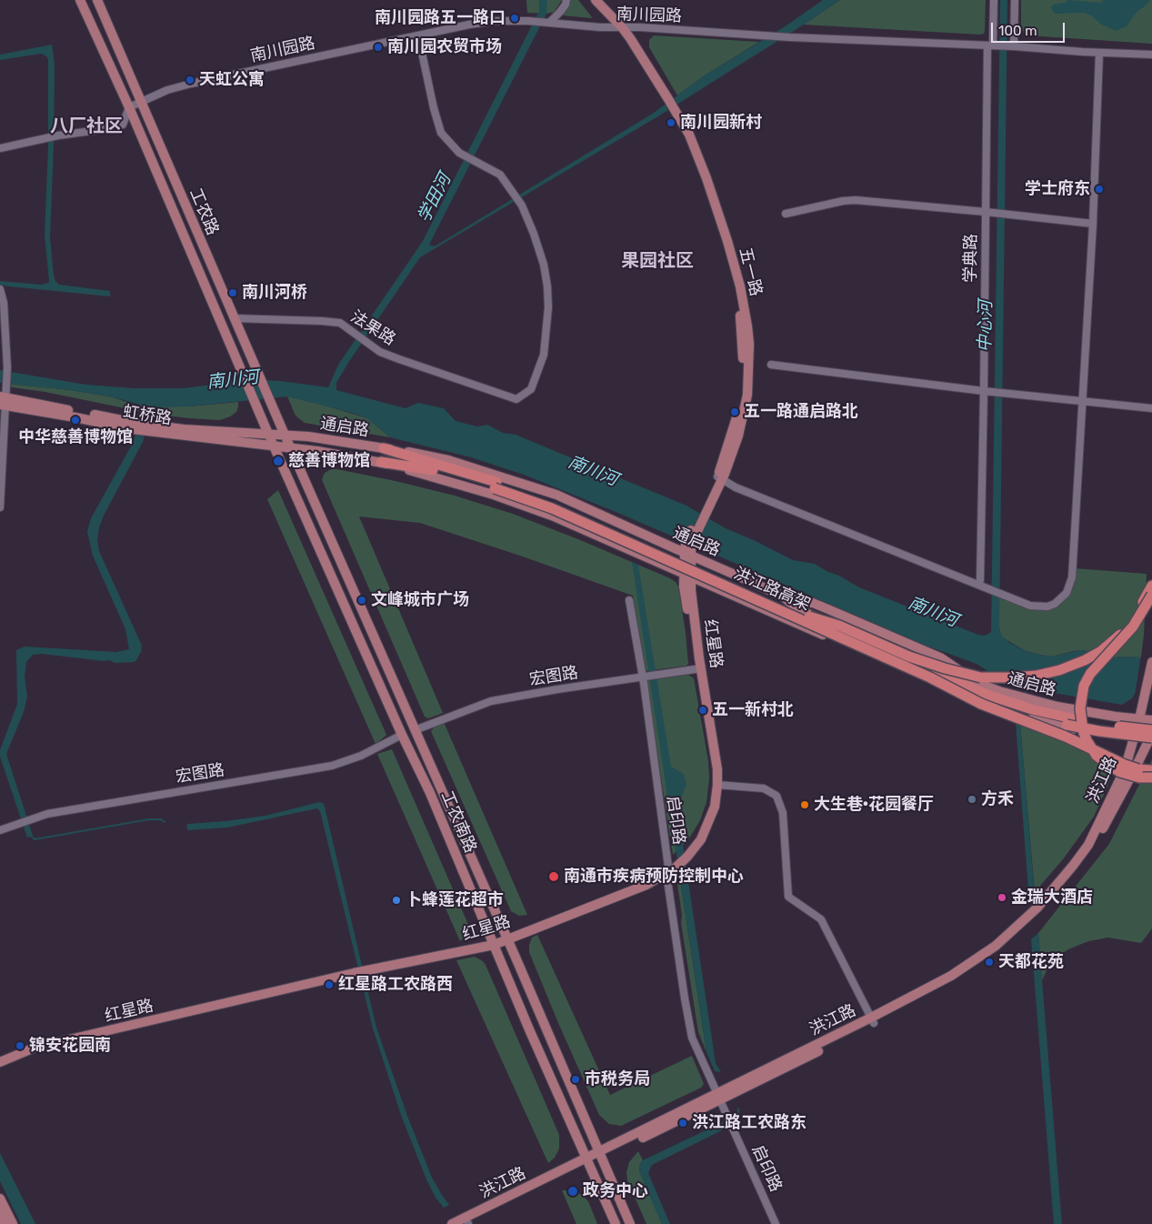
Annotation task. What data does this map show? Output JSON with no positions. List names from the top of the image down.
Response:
{
  "streets": {
    "highway": ["洪江路高架"],
    "main road": [
      "工农路",
      "五一路",
      "虹桥路",
      "通启路",
      "红星路",
      "洪江路",
      "工农南路"
    ],
    "street": [
      "南川园路",
      "学典路",
      "法果路",
      "宏图路",
      "启印路"
    ]
  },
  "crossings": [
    ["南川园路", "工农路"],
    ["南川园路", "学典路"],
    ["南川园路", "五一路"],
    ["南川园路", "法果路"],
    ["工农路", "法果路"],
    ["工农路", "虹桥路"],
    ["工农路", "通启路"],
    ["工农路", "工农南路"],
    ["五一路", "通启路"],
    ["五一路", "红星路"],
    ["虹桥路", "通启路"],
    ["虹桥路", "工农南路"],
    ["通启路", "洪江路高架"],
    ["通启路", "红星路"],
    ["通启路", "洪江路"],
    ["通启路", "工农南路"],
    ["洪江路高架", "洪江路"],
    ["红星路", "宏图路"],
    ["红星路", "启印路"],
    ["红星路", "工农南路"],
    ["宏图路", "启印路"],
    ["宏图路", "工农南路"],
    ["洪江路", "启印路"],
    ["洪江路", "工农南路"]
  ],
  "districts": ["八厂社区", "果园社区"],
  "water": ["学田河", "中心河", "南川河"],
  "places": [
    "南川园路五一路口",
    "南川园农贸市场",
    "天虹公寓",
    "南川园新村",
    "学士府东",
    "南川河桥",
    "五一路通启路北",
    "中华慈善博物馆",
    "慈善博物馆",
    "文峰城市广场",
    "五一新村北",
    "方禾",
    "大生巷·花园餐厅",
    "南通市疾病预防控制中心",
    "金瑞大酒店",
    "卜蜂莲花超市",
    "天都花苑",
    "红星路工农路西",
    "锦安花园南",
    "市税务局",
    "洪江路工农路东",
    "政务中心"
  ],
  "scale_bar": "100 m"
}
